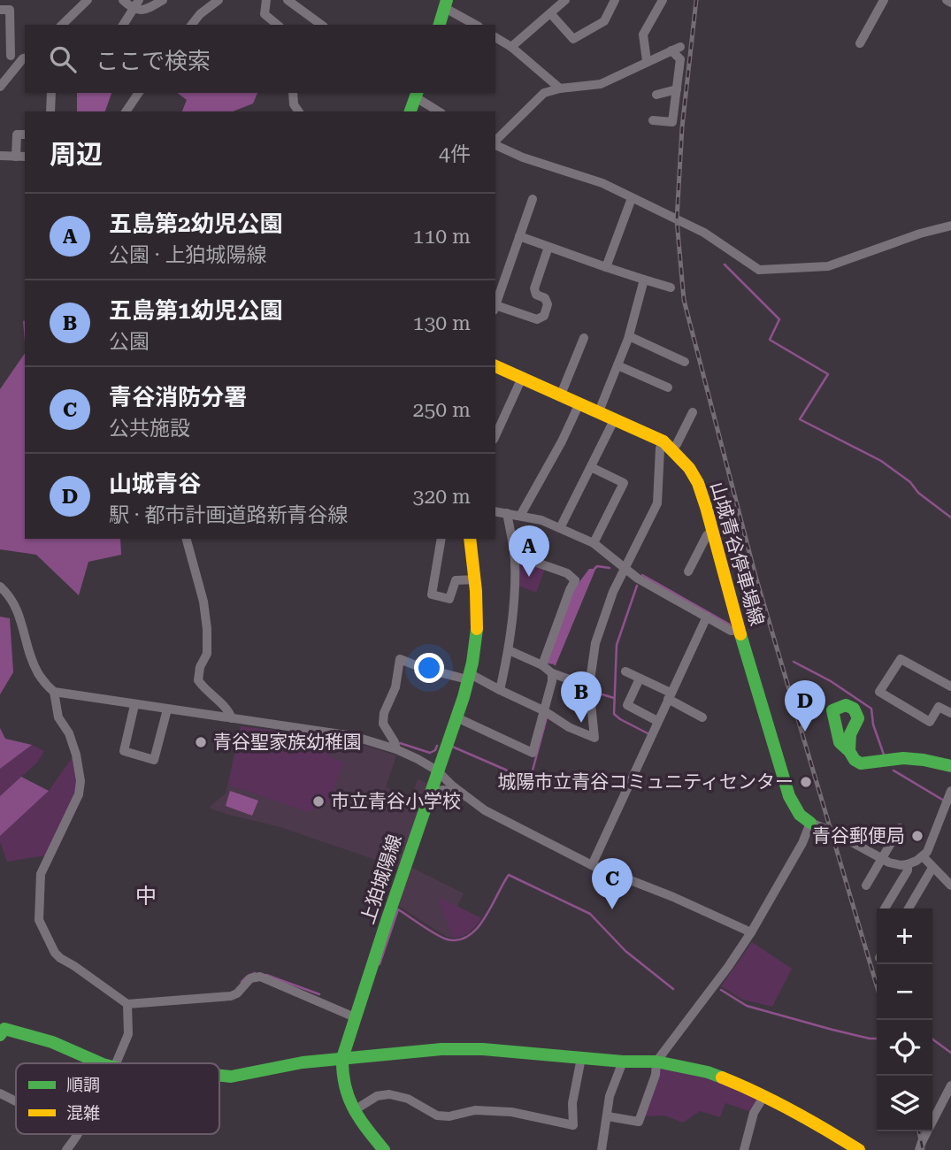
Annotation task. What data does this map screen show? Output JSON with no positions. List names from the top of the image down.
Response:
{
  "streets": {
    "main road": ["山城青谷停車場線", "上狛城陽線"]
  },
  "districts": ["中"],
  "places": [
    "青谷聖家族幼稚園",
    "城陽市立青谷コミュニティセンター",
    "市立青谷小学校",
    "青谷郵便局"
  ],
  "legend": ["順調", "混雑"],
  "page": {
    "search": "ここで検索",
    "heading": ["周辺", "4件"],
    "list": [
      {
        "mark": "A",
        "name": "五島第2幼児公園",
        "note": "公園 · 上狛城陽線",
        "value": "110 m"
      },
      {
        "mark": "B",
        "name": "五島第1幼児公園",
        "note": "公園",
        "value": "130 m"
      },
      {
        "mark": "C",
        "name": "青谷消防分署",
        "note": "公共施設",
        "value": "250 m"
      },
      {
        "mark": "D",
        "name": "山城青谷",
        "note": "駅 · 都市計画道路新青谷線",
        "value": "320 m"
      }
    ],
    "pins": [
      "A",
      "B",
      "D",
      "C"
    ],
    "map_buttons": ["+", "−"]
  }
}
